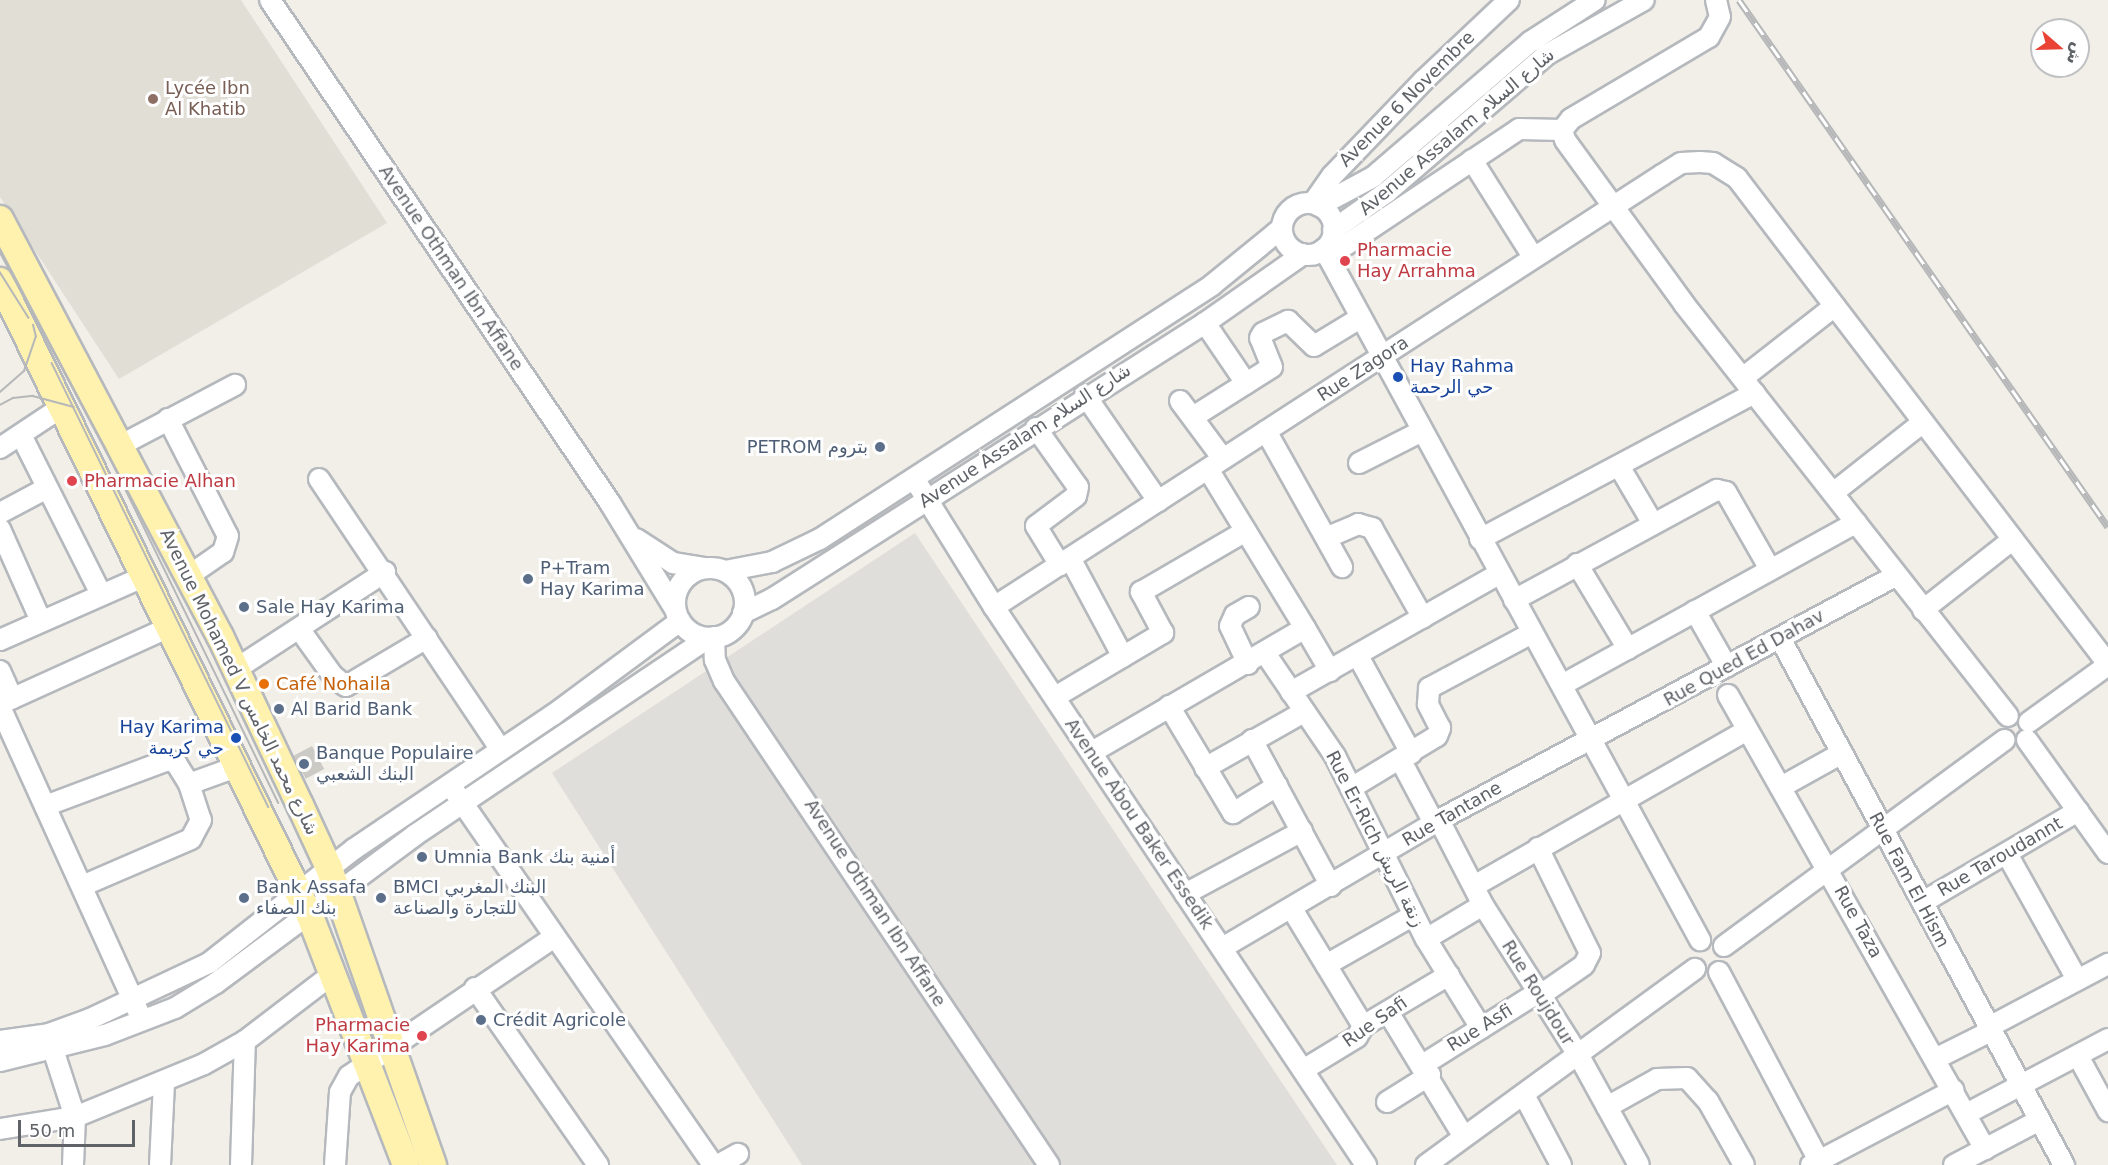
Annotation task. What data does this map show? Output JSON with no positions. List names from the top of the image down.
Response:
{
  "streets": {
    "main road": ["Avenue Mohamed V شارع محمد الخامس"],
    "street": [
      "Avenue 6 Novembre",
      "Avenue Assalam شارع السلام",
      "Avenue Othman Ibn Affane",
      "Rue Zagora",
      "Rue Qued Ed Dahav",
      "Rue Tantane",
      "Avenue Abou Baker Essedik",
      "Rue Er-Rich زنقة الريش",
      "Rue Taroudannt",
      "Rue Fam El Hism",
      "Rue Taza",
      "Rue Roujdour",
      "Rue Safi",
      "Rue Asfi"
    ]
  },
  "crossings": [
    ["Avenue 6 Novembre", "Avenue Assalam شارع السلام"],
    ["Avenue Assalam شارع السلام", "Avenue Othman Ibn Affane"],
    ["Avenue Assalam شارع السلام", "Avenue Abou Baker Essedik"],
    ["Rue Zagora", "Avenue Abou Baker Essedik"],
    ["Rue Qued Ed Dahav", "Rue Tantane"],
    ["Rue Qued Ed Dahav", "Rue Fam El Hism"],
    ["Rue Tantane", "Avenue Abou Baker Essedik"],
    ["Rue Tantane", "Rue Er-Rich زنقة الريش"],
    ["Rue Tantane", "Rue Roujdour"],
    ["Avenue Abou Baker Essedik", "Rue Safi"],
    ["Rue Er-Rich زنقة الريش", "Rue Safi"],
    ["Rue Er-Rich زنقة الريش", "Rue Asfi"],
    ["Rue Taroudannt", "Rue Fam El Hism"],
    ["Rue Roujdour", "Rue Asfi"]
  ],
  "places": [
    "Lycée Ibn Al Khatib",
    "Pharmacie Hay Arrahma",
    "Hay Rahma حي الرحمة",
    "PETROM بتروم",
    "Pharmacie Alhan",
    "P+Tram Hay Karima",
    "Sale Hay Karima",
    "Café Nohaila",
    "Al Barid Bank",
    "Hay Karima حي كريمة",
    "Banque Populaire البنك الشعبي",
    "Umnia Bank أمنية بنك",
    "Bank Assafa بنك الصفاء",
    "BMCI البنك المغربي للتجارة والصناعة",
    "Crédit Agricole",
    "Pharmacie Hay Karima"
  ],
  "scale_bar": "50 m",
  "north": "right"
}
